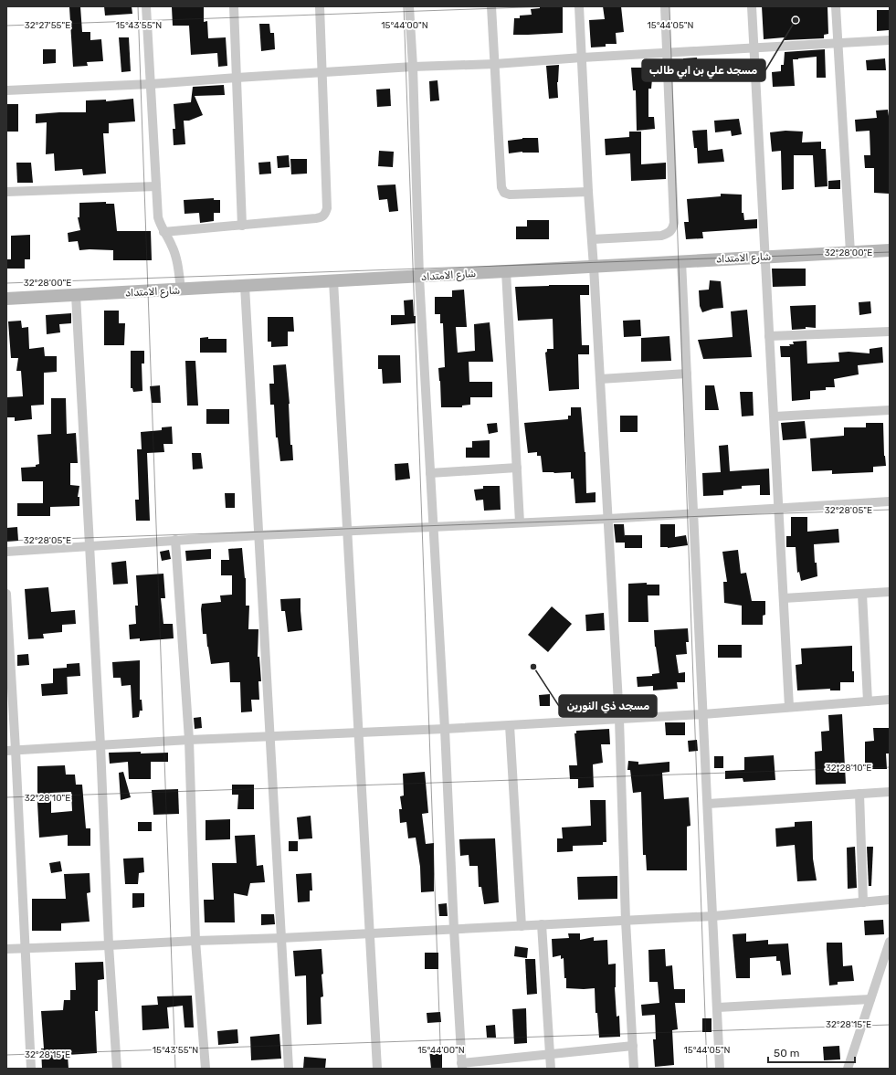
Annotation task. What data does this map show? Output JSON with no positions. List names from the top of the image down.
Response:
{
  "streets": {
    "street": ["شارع الامتداد"]
  },
  "places": ["مسجد علي بن ابي طالب", "مسجد ذي النورين"],
  "scale_bar": "50 m",
  "coordinates": [
    "32°27'55\"E",
    "15°43'55\"N",
    "15°44'00\"N",
    "15°44'05\"N",
    "32°28'00\"E",
    "32°28'05\"E",
    "32°28'10\"E",
    "32°28'15\"E"
  ]
}
